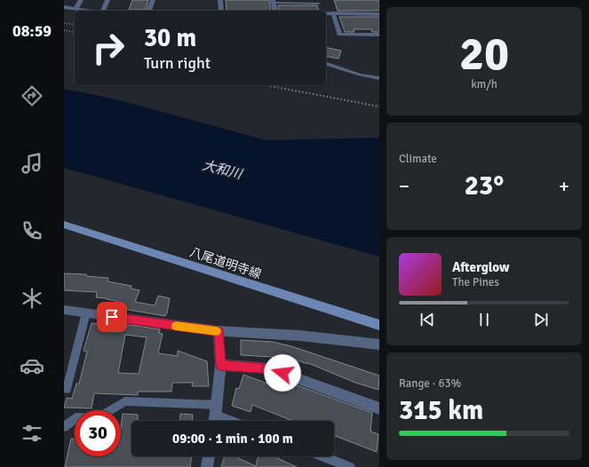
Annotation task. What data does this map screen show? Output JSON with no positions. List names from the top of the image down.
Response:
{
  "streets": {
    "main road": ["八尾道明寺線"]
  },
  "water": ["大和川"],
  "page": {
    "tabs": "08:59",
    "tile": [
      ["20", "km/h"],
      "Climate",
      ["Range · 63%", "315 km"]
    ],
    "turn": ["30 m", "Turn right"],
    "heat": ["−", "23°", "+"],
    "song": ["Afterglow", "The Pines"],
    "limit": "30",
    "trip": "09:00 · 1 min · 100 m"
  }
}
